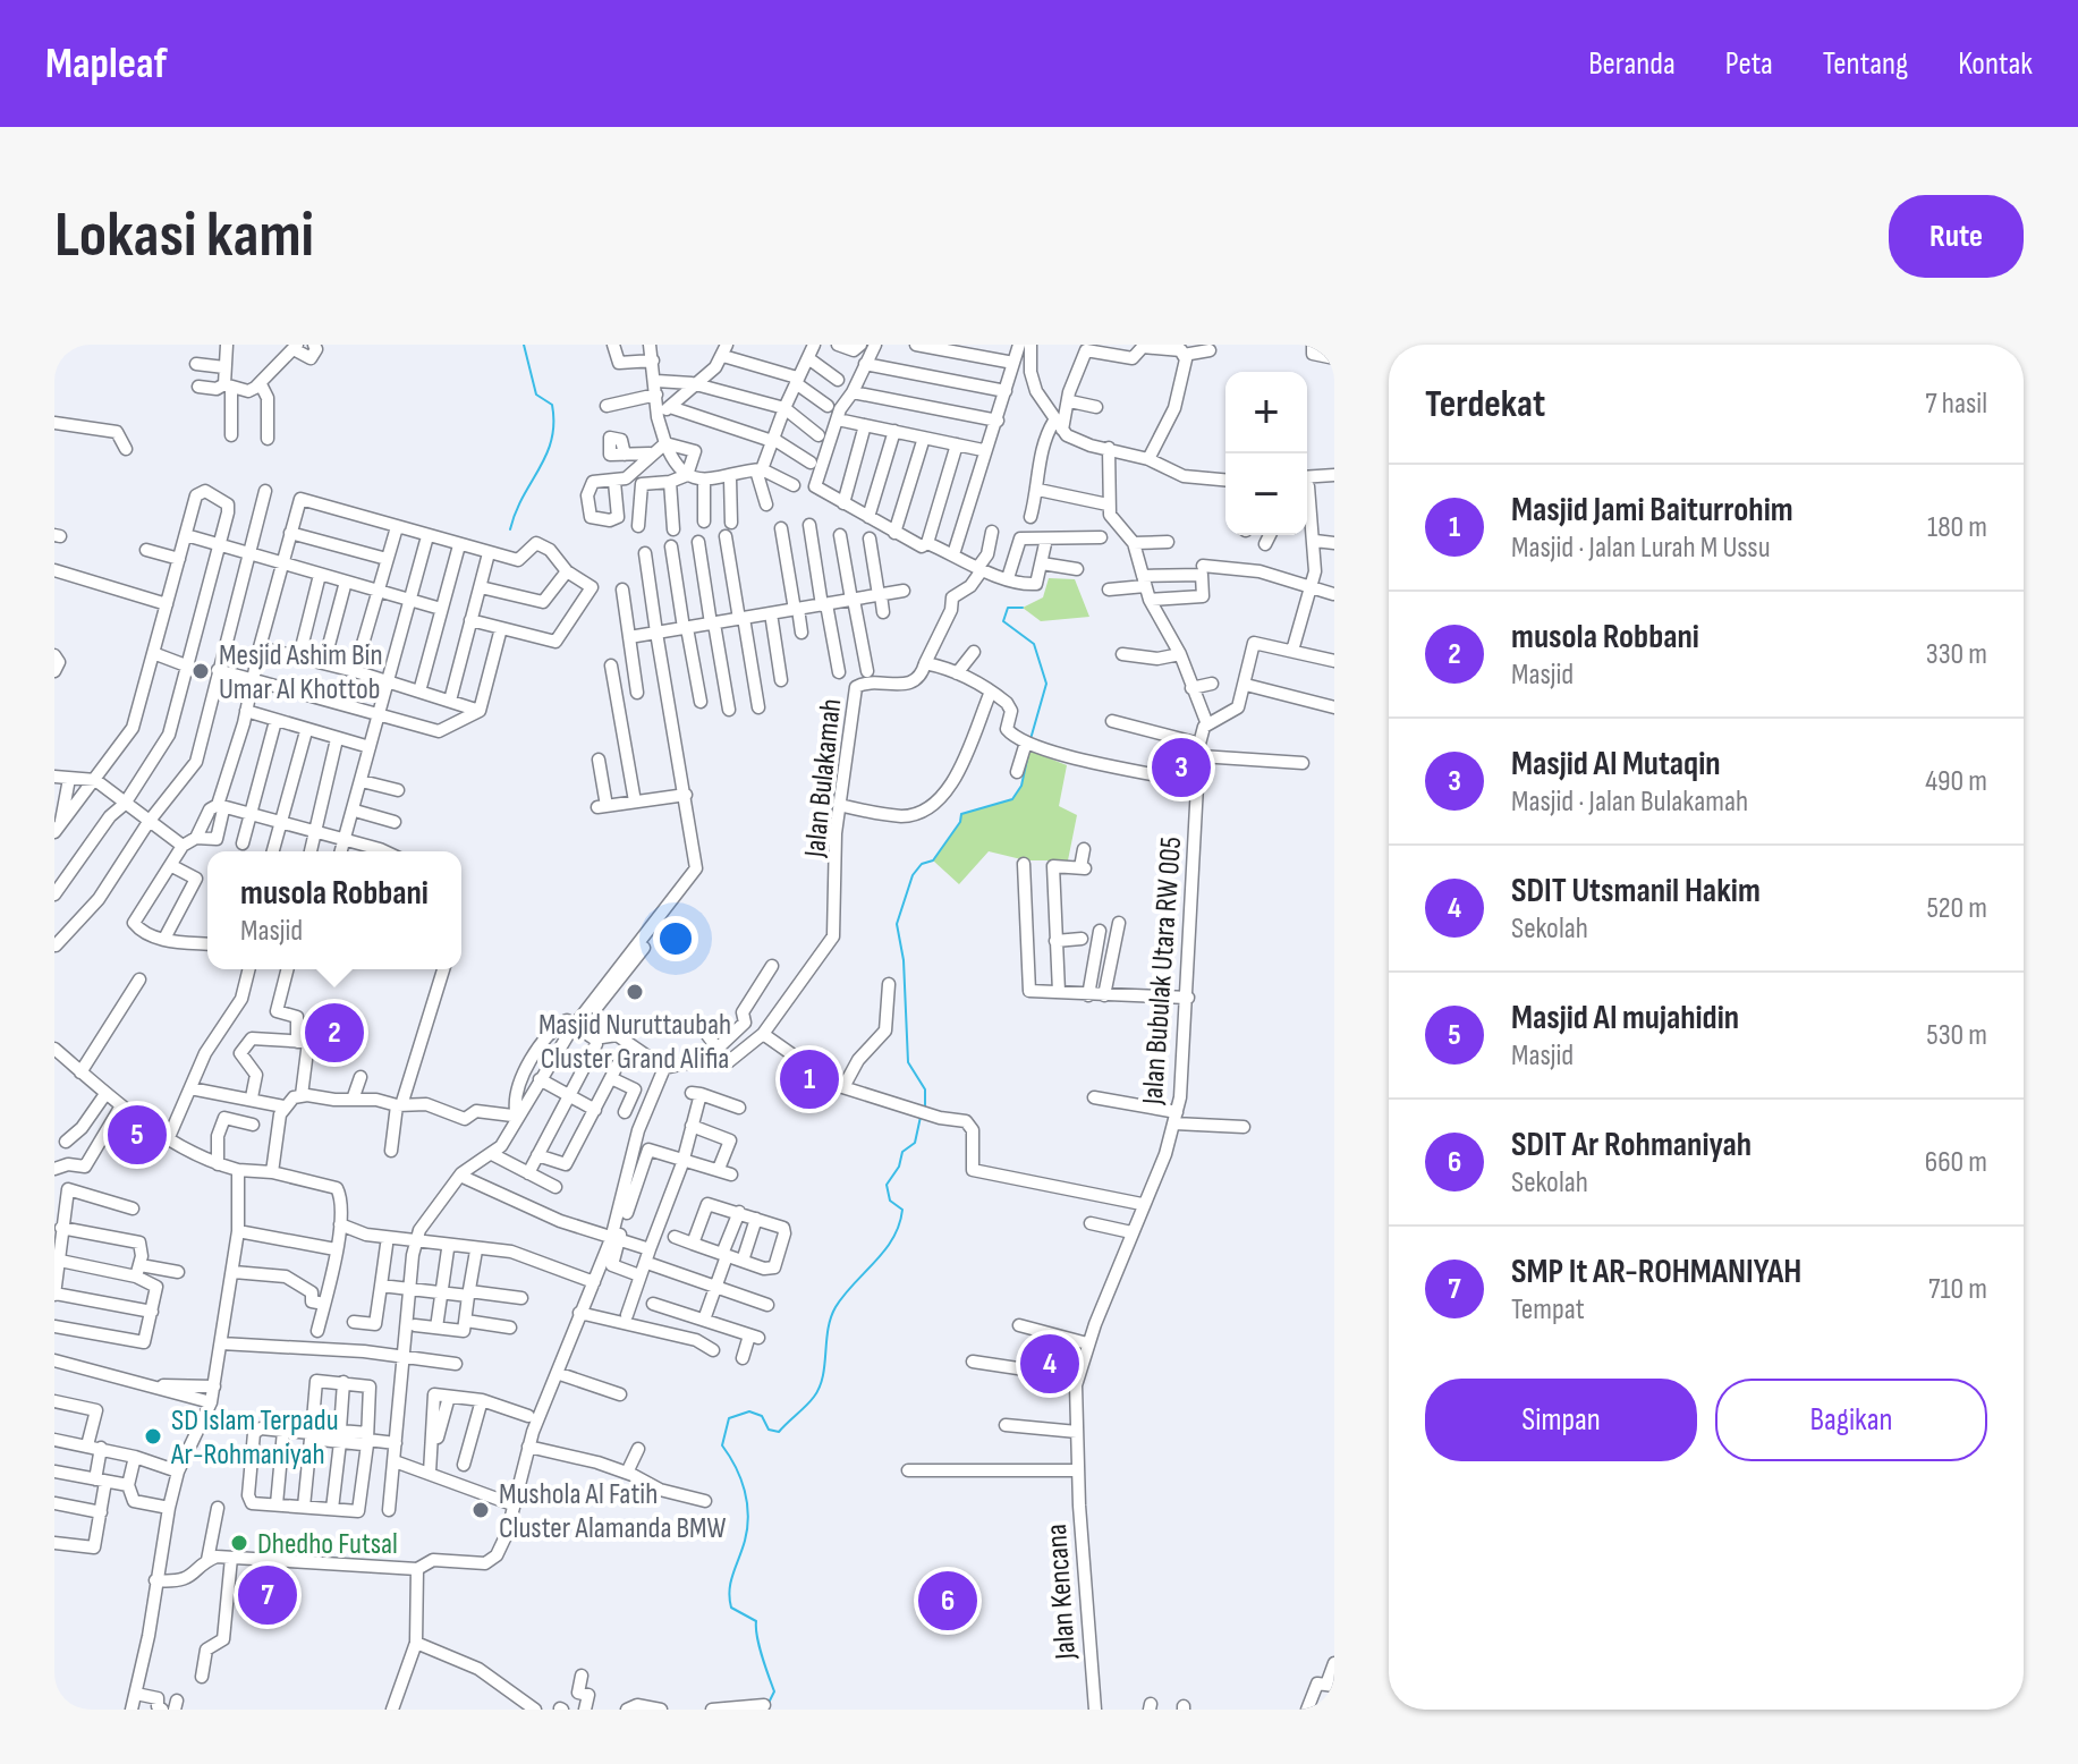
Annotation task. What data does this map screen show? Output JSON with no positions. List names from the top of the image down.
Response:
{
  "streets": {
    "street": ["Jalan Bulakamah", "Jalan Bubulak Utara RW 005", "Jalan Kencana"]
  },
  "crossings": [
    ["Jalan Bubulak Utara RW 005", "Jalan Kencana"]
  ],
  "places": [
    "Mesjid Ashim Bin Umar Al Khottob",
    "Masjid Nuruttaubah Cluster Grand Alifia",
    "SD Islam Terpadu Ar-Rohmaniyah",
    "Mushola Al Fatih Cluster Alamanda BMW",
    "Dhedho Futsal"
  ],
  "page": {
    "header": "Mapleaf",
    "nav": [
      "Beranda",
      "Peta",
      "Tentang",
      "Kontak"
    ],
    "buttons": [
      "Rute",
      ["Simpan", "Bagikan"]
    ],
    "title": "Lokasi kami",
    "heading": ["Terdekat", "7 hasil"],
    "map_buttons": ["+", "−"],
    "list": [
      {
        "mark": "1",
        "name": "Masjid Jami Baiturrohim",
        "note": "Masjid · Jalan Lurah M Ussu",
        "value": "180 m"
      },
      {
        "mark": "2",
        "name": "musola Robbani",
        "note": "Masjid",
        "value": "330 m"
      },
      {
        "mark": "3",
        "name": "Masjid Al Mutaqin",
        "note": "Masjid · Jalan Bulakamah",
        "value": "490 m"
      },
      {
        "mark": "4",
        "name": "SDIT Utsmanil Hakim",
        "note": "Sekolah",
        "value": "520 m"
      },
      {
        "mark": "5",
        "name": "Masjid Al mujahidin",
        "note": "Masjid",
        "value": "530 m"
      },
      {
        "mark": "6",
        "name": "SDIT Ar Rohmaniyah",
        "note": "Sekolah",
        "value": "660 m"
      },
      {
        "mark": "7",
        "name": "SMP It AR-ROHMANIYAH",
        "note": "Tempat",
        "value": "710 m"
      }
    ],
    "pins": [
      "3",
      "2",
      "1",
      "5",
      "4",
      "7",
      "6"
    ],
    "popup": ["musola Robbani", "Masjid"]
  }
}
